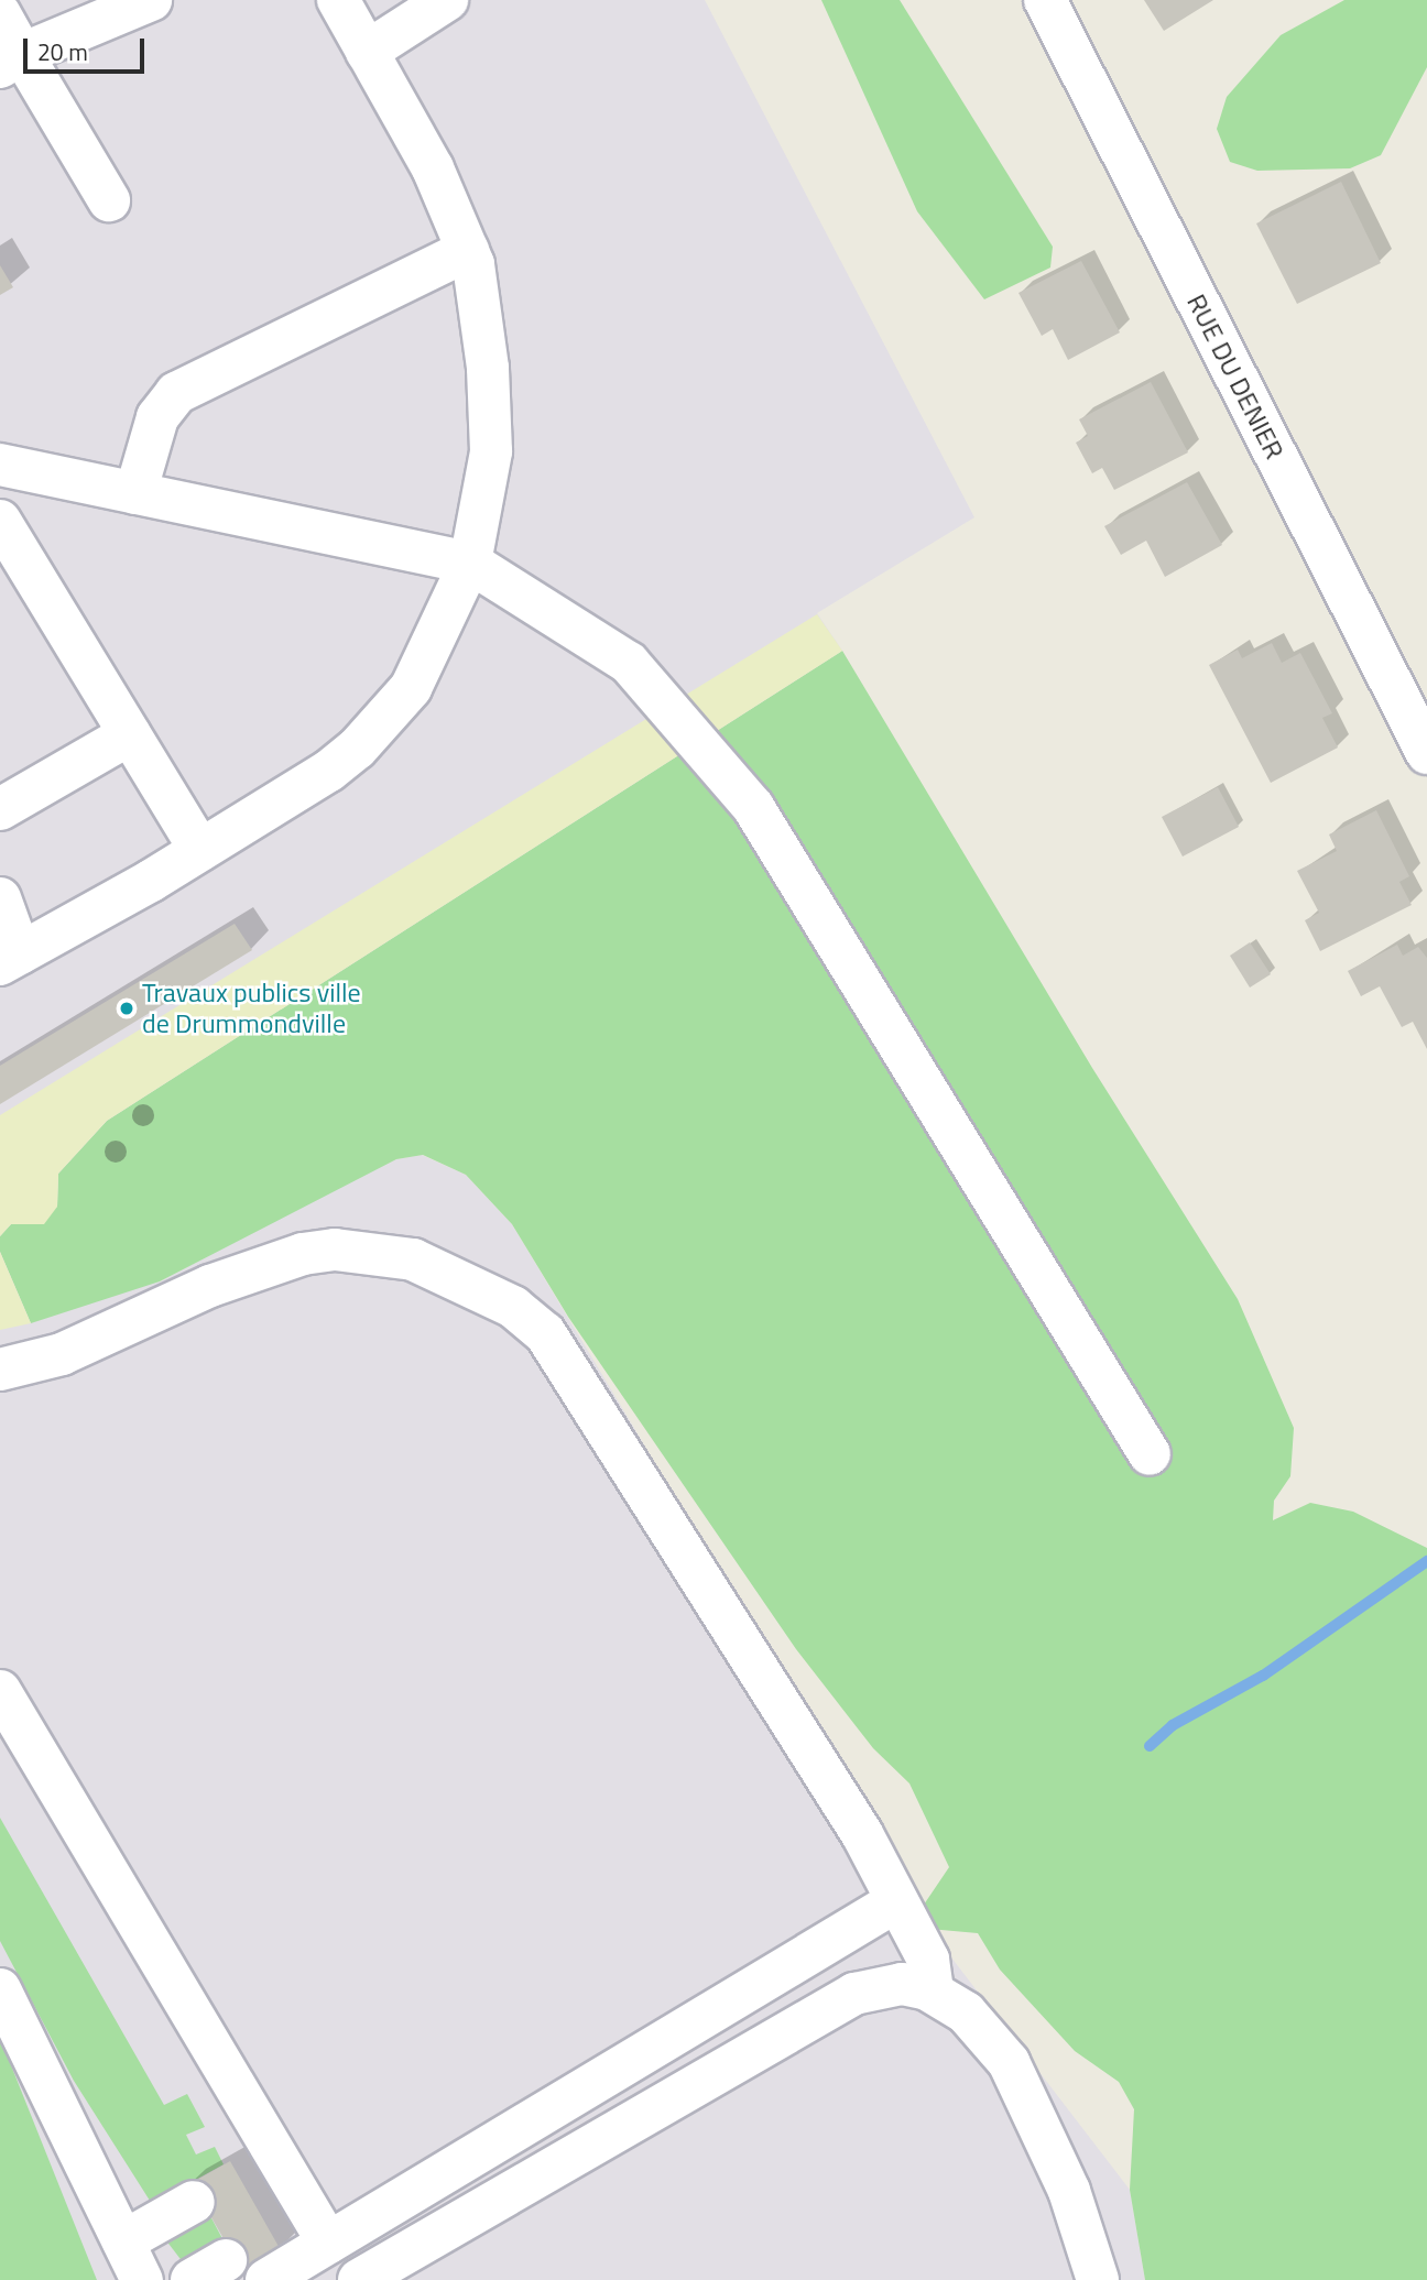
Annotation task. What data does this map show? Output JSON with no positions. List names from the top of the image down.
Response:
{
  "streets": {
    "street": ["RUE DU DENIER"]
  },
  "places": ["Travaux publics ville de Drummondville"],
  "scale_bar": "20 m"
}
